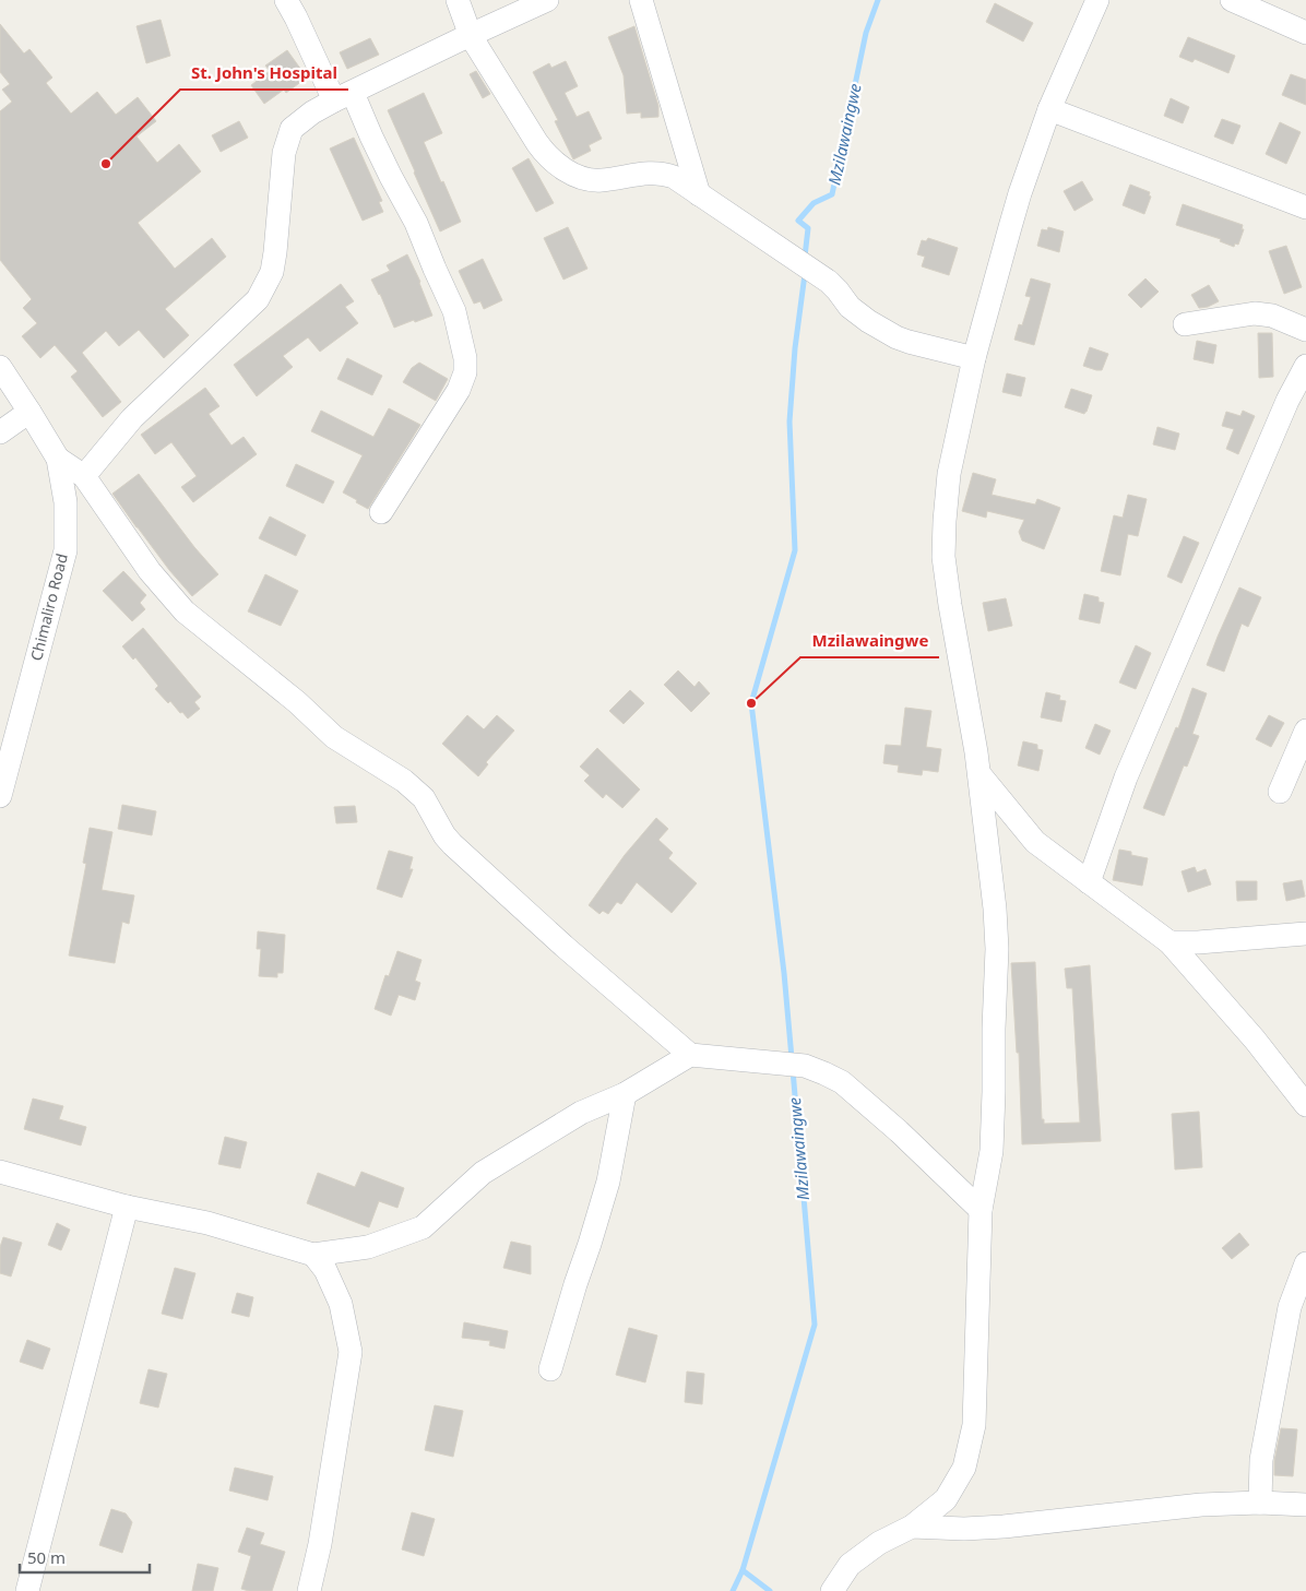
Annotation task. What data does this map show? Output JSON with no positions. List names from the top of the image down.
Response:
{
  "streets": {
    "street": ["Chimaliro Road"]
  },
  "water": ["Mzilawaingwe"],
  "places": ["St. John's Hospital", "Mzilawaingwe"],
  "scale_bar": "50 m"
}
